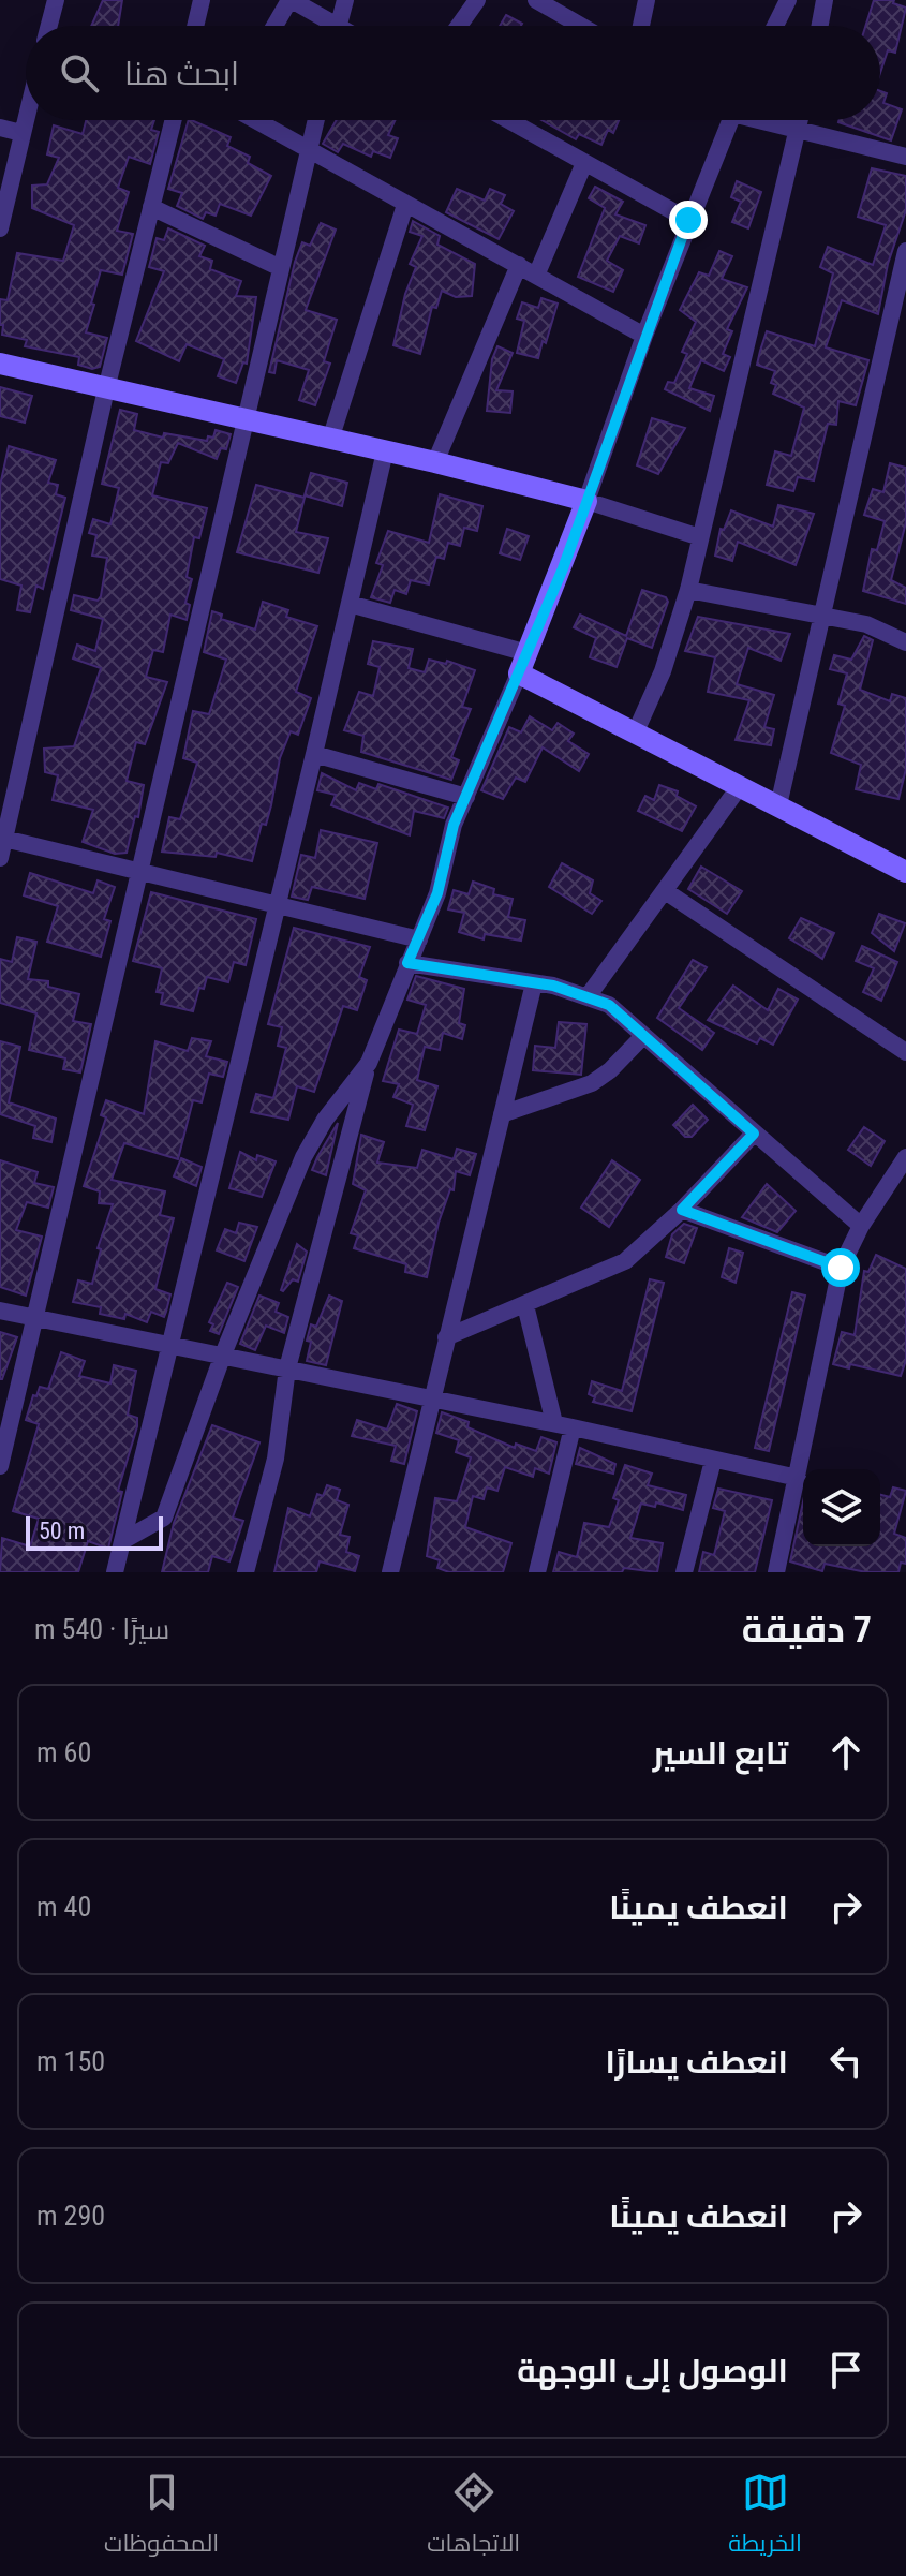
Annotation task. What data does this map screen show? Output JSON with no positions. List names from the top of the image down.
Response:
{
  "scale_bar": "50 m",
  "page": {
    "search": "ابحث هنا",
    "scale": "50 m",
    "heading": ["7 دقيقة", "سيرًا · 540 m"],
    "list": [
      ["تابع السير", "60 m"],
      ["انعطف يمينًا", "40 m"],
      ["انعطف يسارًا", "150 m"],
      ["انعطف يمينًا", "290 m"],
      "الوصول إلى الوجهة"
    ],
    "nav": ["الخريطة", "الاتجاهات", "المحفوظات"]
  }
}
